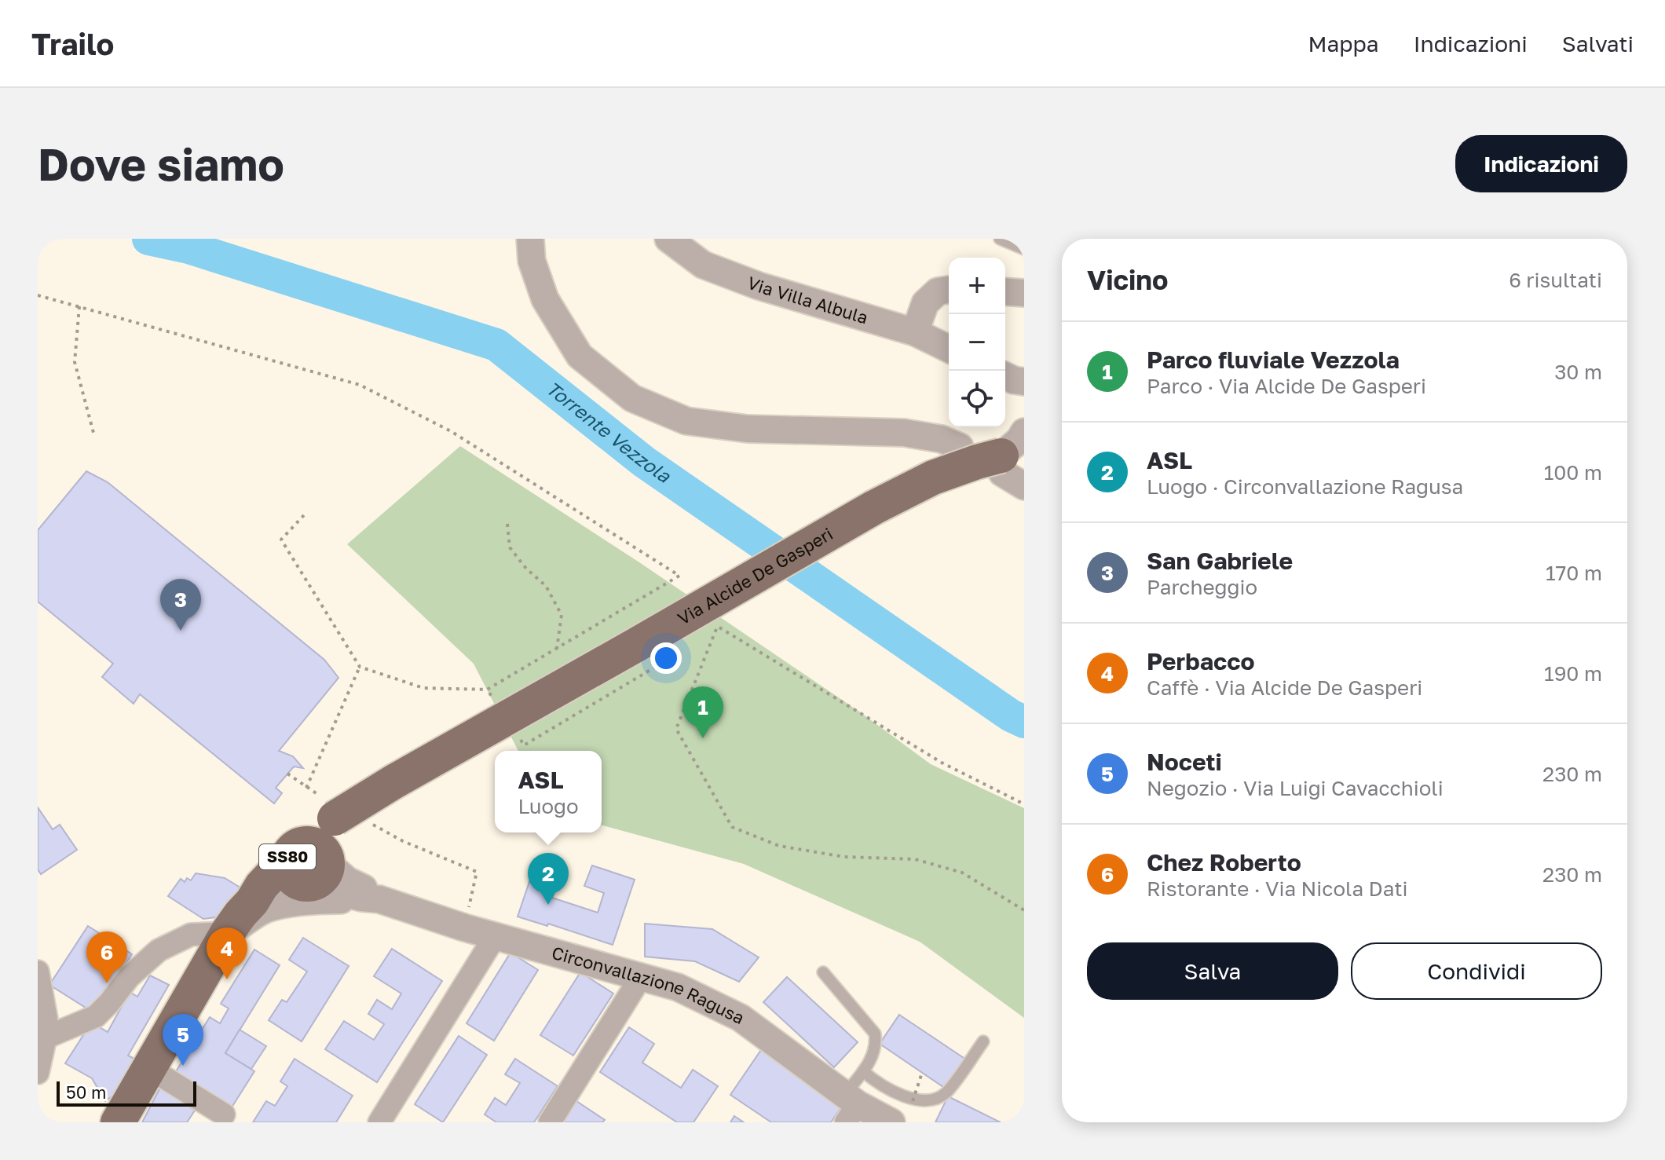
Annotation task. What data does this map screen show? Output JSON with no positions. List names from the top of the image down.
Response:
{
  "streets": {
    "main road": ["Via Alcide De Gasperi", "SS80"],
    "street": ["Via Villa Albula", "Circonvallazione Ragusa"]
  },
  "crossings": [
    ["Via Alcide De Gasperi", "Circonvallazione Ragusa"]
  ],
  "water": ["Torrente Vezzola"],
  "scale_bar": "50 m",
  "page": {
    "header": "Trailo",
    "nav": ["Mappa", "Indicazioni", "Salvati"],
    "buttons": [
      "Indicazioni",
      ["Salva", "Condividi"]
    ],
    "title": "Dove siamo",
    "heading": ["Vicino", "6 risultati"],
    "map_buttons": ["+", "−"],
    "list": [
      {
        "mark": "1",
        "name": "Parco fluviale Vezzola",
        "note": "Parco · Via Alcide De Gasperi",
        "value": "30 m"
      },
      {
        "mark": "2",
        "name": "ASL",
        "note": "Luogo · Circonvallazione Ragusa",
        "value": "100 m"
      },
      {
        "mark": "3",
        "name": "San Gabriele",
        "note": "Parcheggio",
        "value": "170 m"
      },
      {
        "mark": "4",
        "name": "Perbacco",
        "note": "Caffè · Via Alcide De Gasperi",
        "value": "190 m"
      },
      {
        "mark": "5",
        "name": "Noceti",
        "note": "Negozio · Via Luigi Cavacchioli",
        "value": "230 m"
      },
      {
        "mark": "6",
        "name": "Chez Roberto",
        "note": "Ristorante · Via Nicola Dati",
        "value": "230 m"
      }
    ],
    "pins": [
      "3",
      "1",
      "2",
      "4",
      "6",
      "5"
    ],
    "popup": ["ASL", "Luogo"],
    "scale": "50 m"
  }
}
